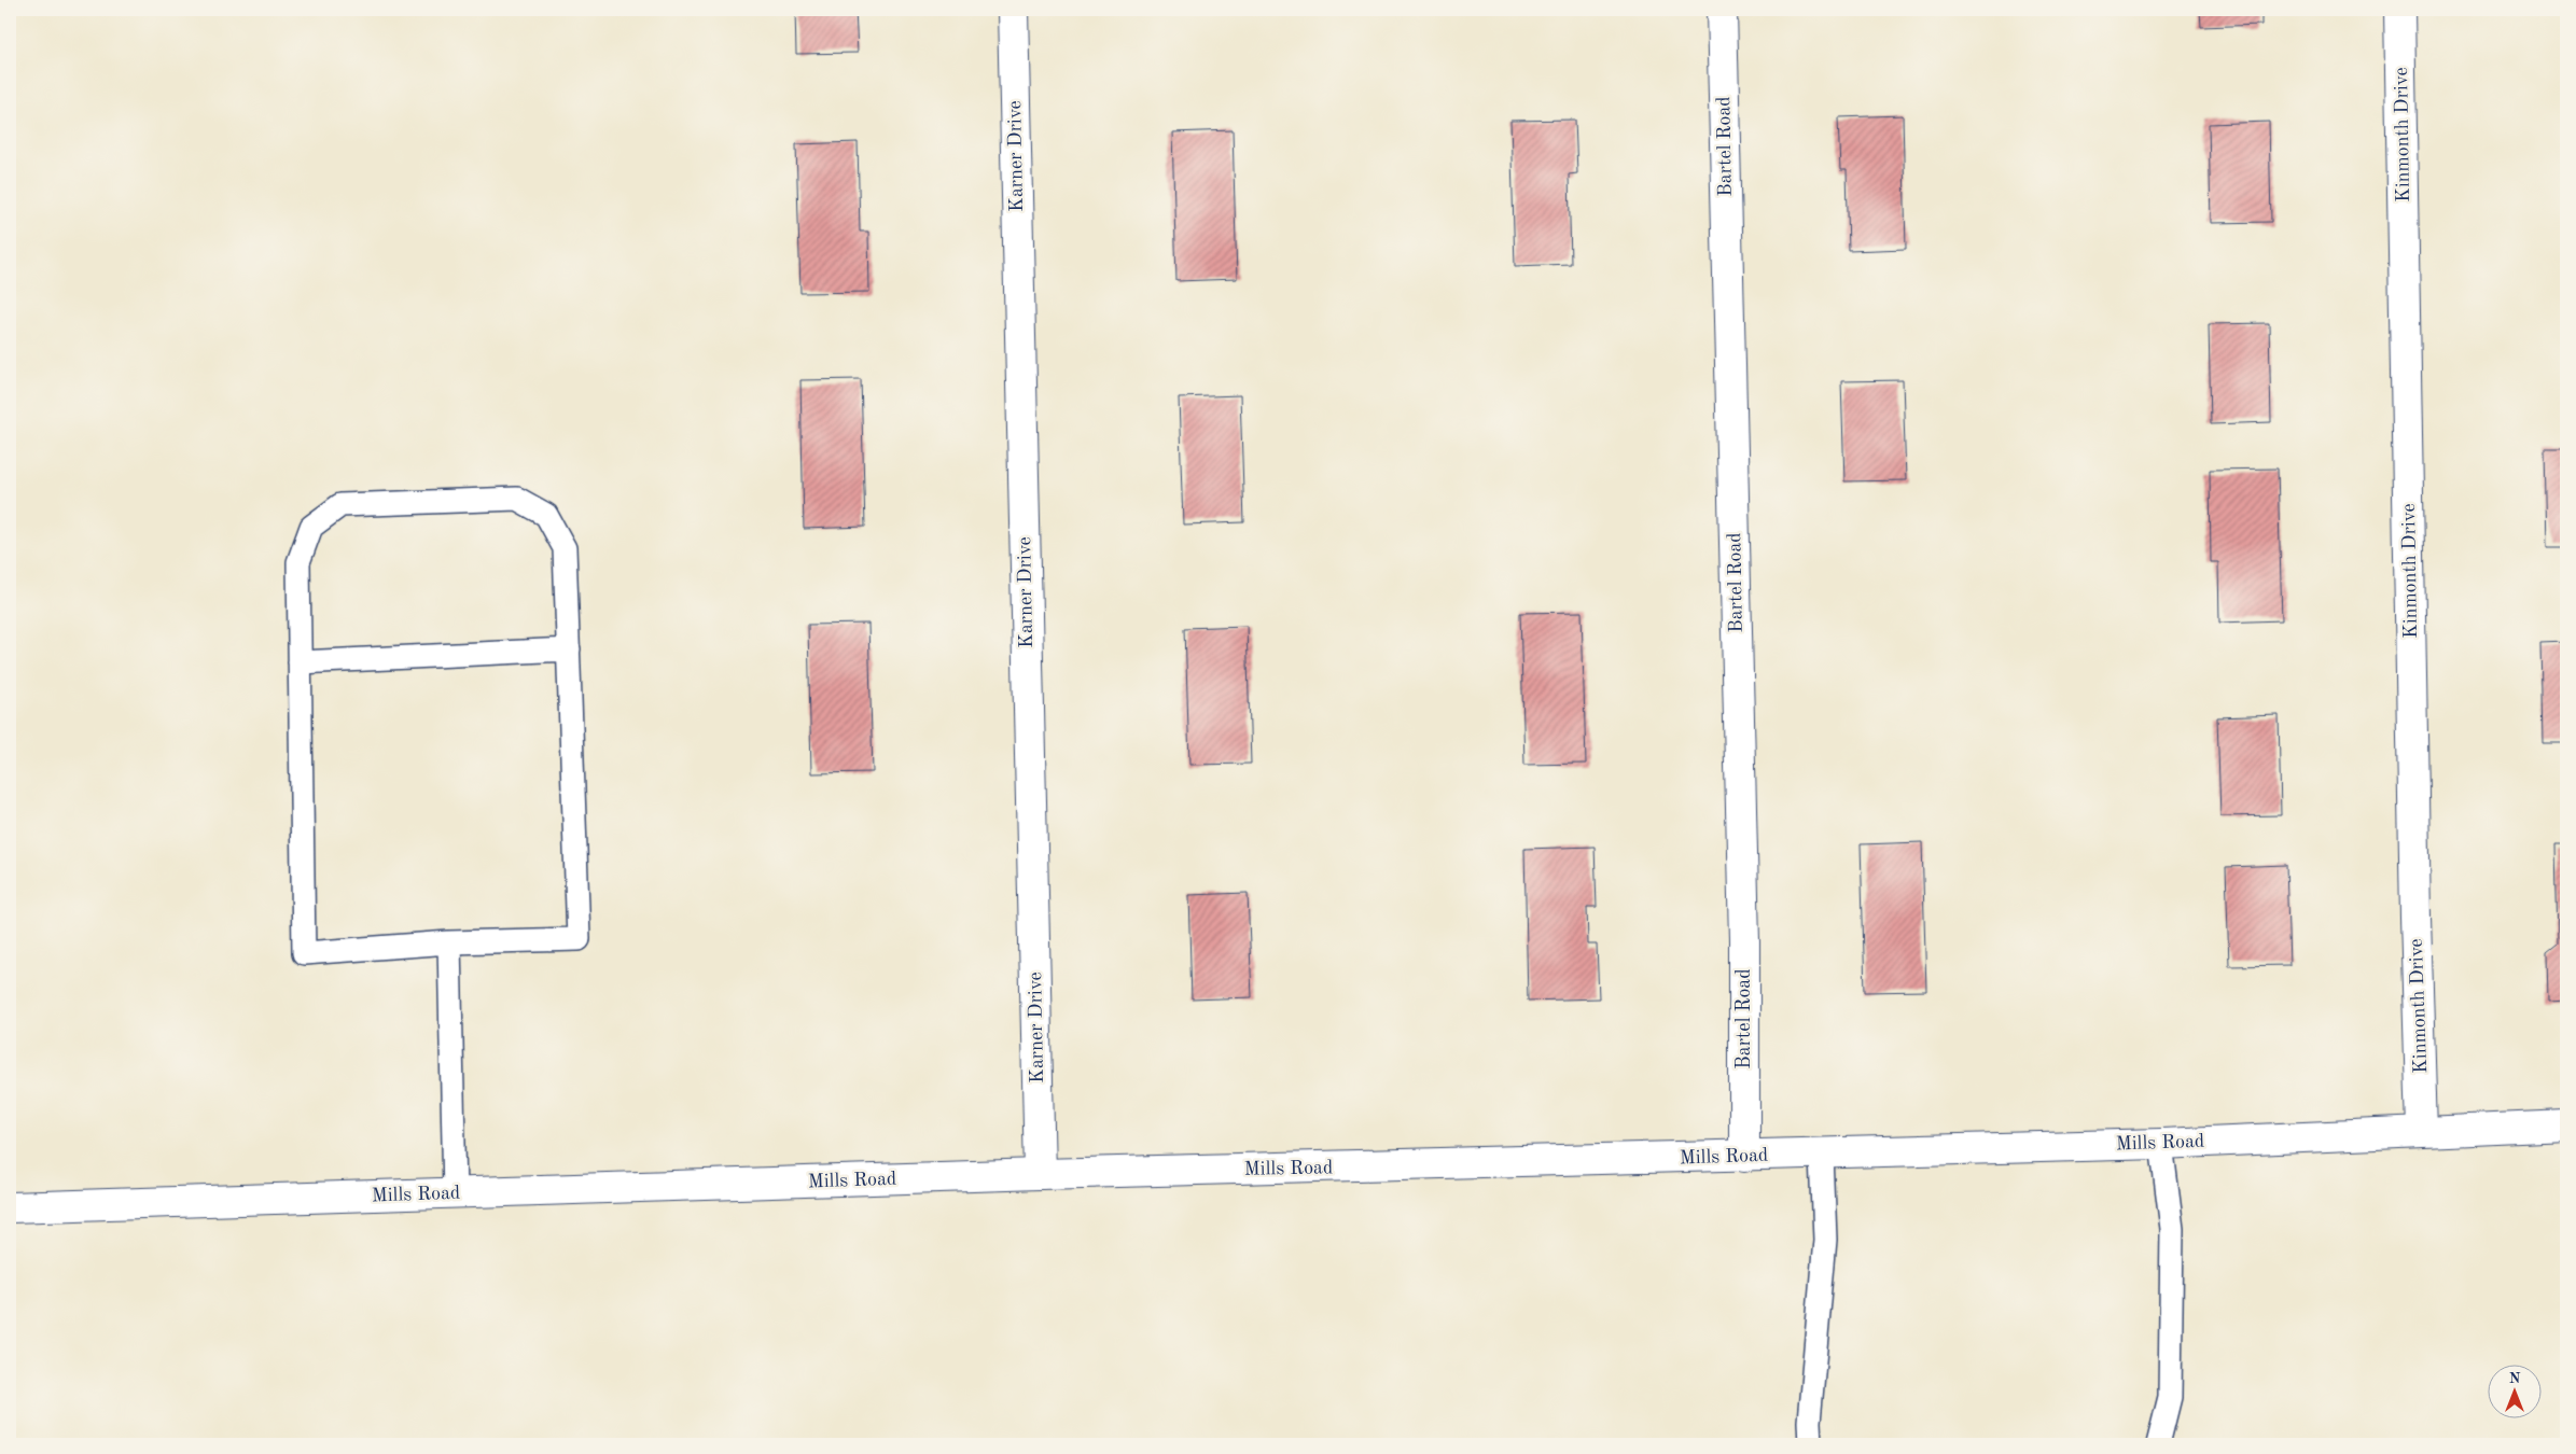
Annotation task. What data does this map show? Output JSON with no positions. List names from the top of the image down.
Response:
{
  "streets": {
    "street": [
      "Kinmonth Drive",
      "Bartel Road",
      "Karner Drive",
      "Mills Road"
    ]
  },
  "crossings": [
    ["Kinmonth Drive", "Mills Road"],
    ["Bartel Road", "Mills Road"],
    ["Karner Drive", "Mills Road"]
  ],
  "north": "top"
}
